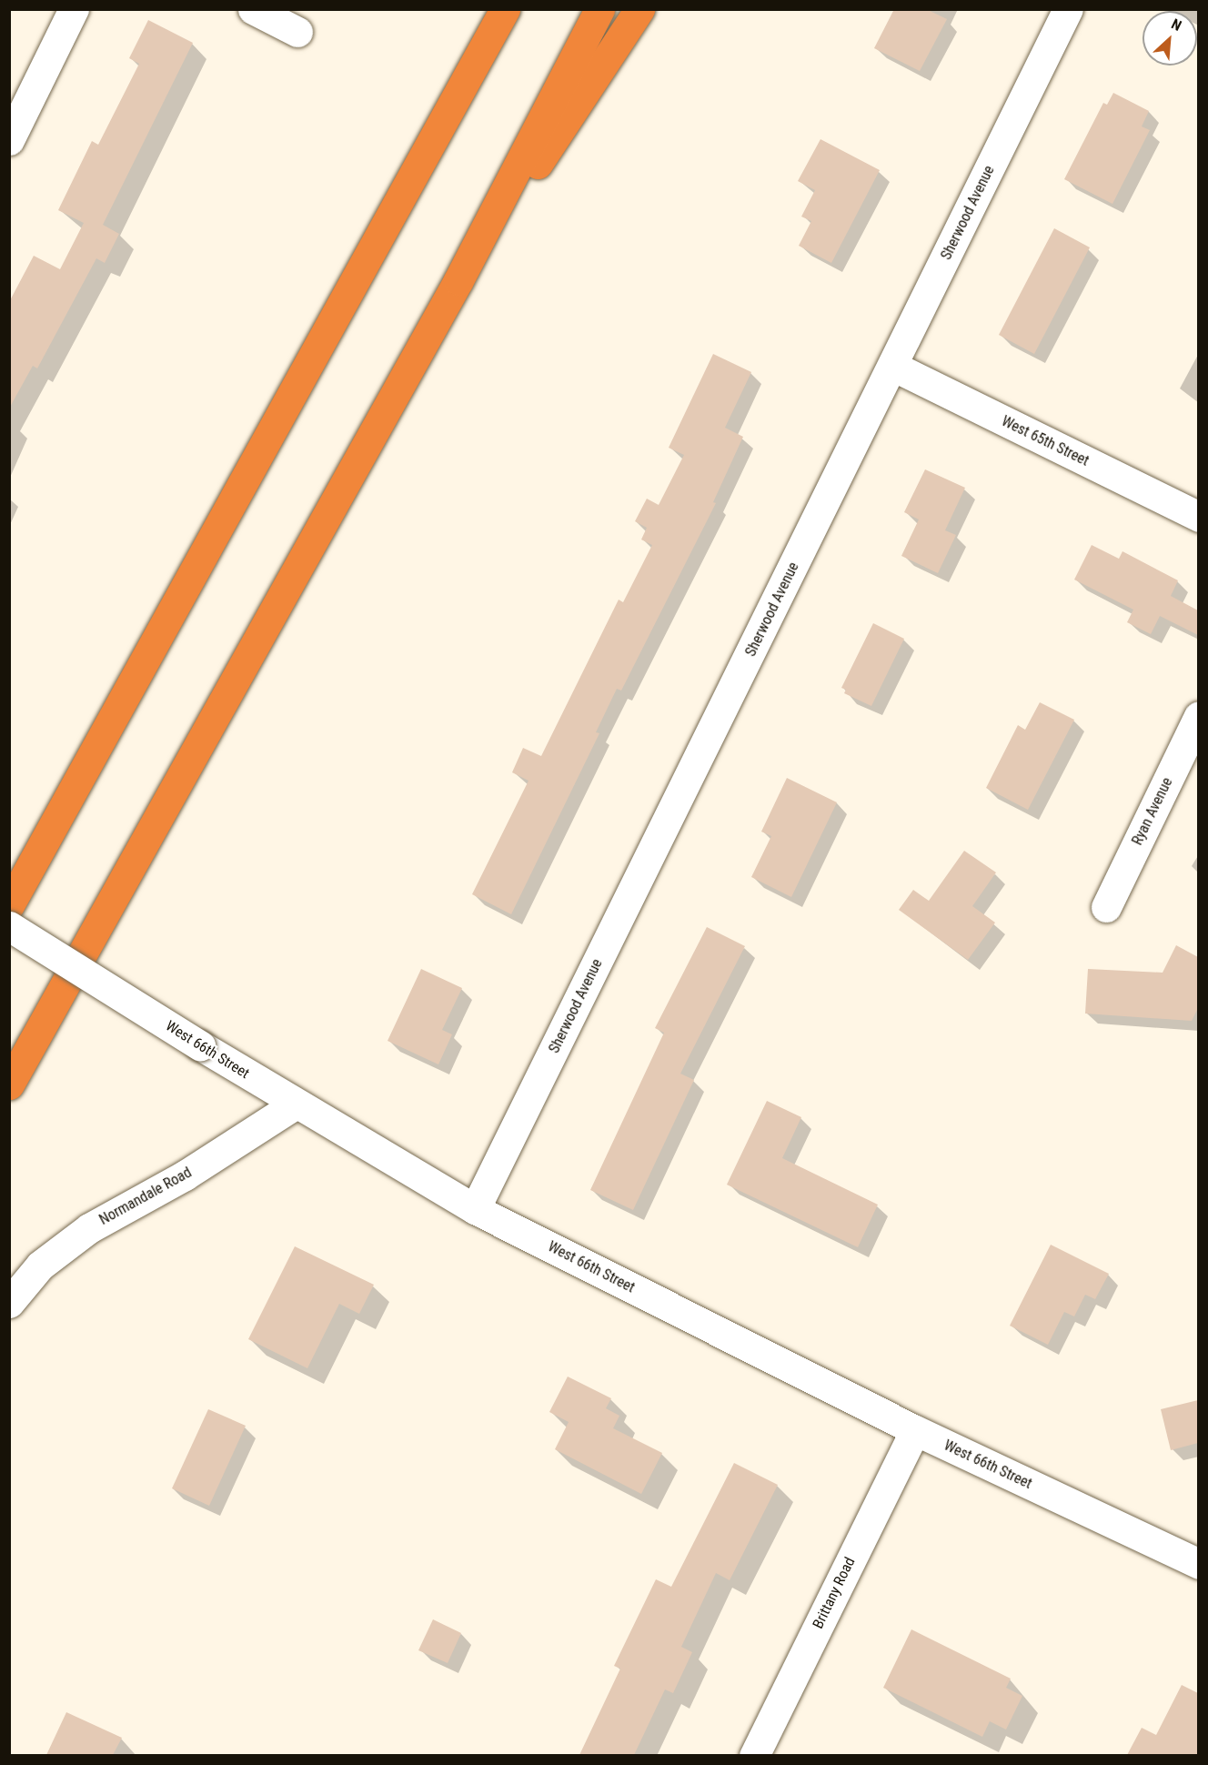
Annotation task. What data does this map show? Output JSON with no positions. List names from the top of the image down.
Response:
{
  "streets": {
    "street": [
      "Sherwood Avenue",
      "West 65th Street",
      "Ryan Avenue",
      "West 66th Street",
      "Normandale Road",
      "Brittany Road"
    ]
  },
  "crossings": [
    ["Sherwood Avenue", "West 65th Street"],
    ["Sherwood Avenue", "West 66th Street"],
    ["West 66th Street", "Normandale Road"],
    ["West 66th Street", "Brittany Road"]
  ],
  "north": "top right"
}
